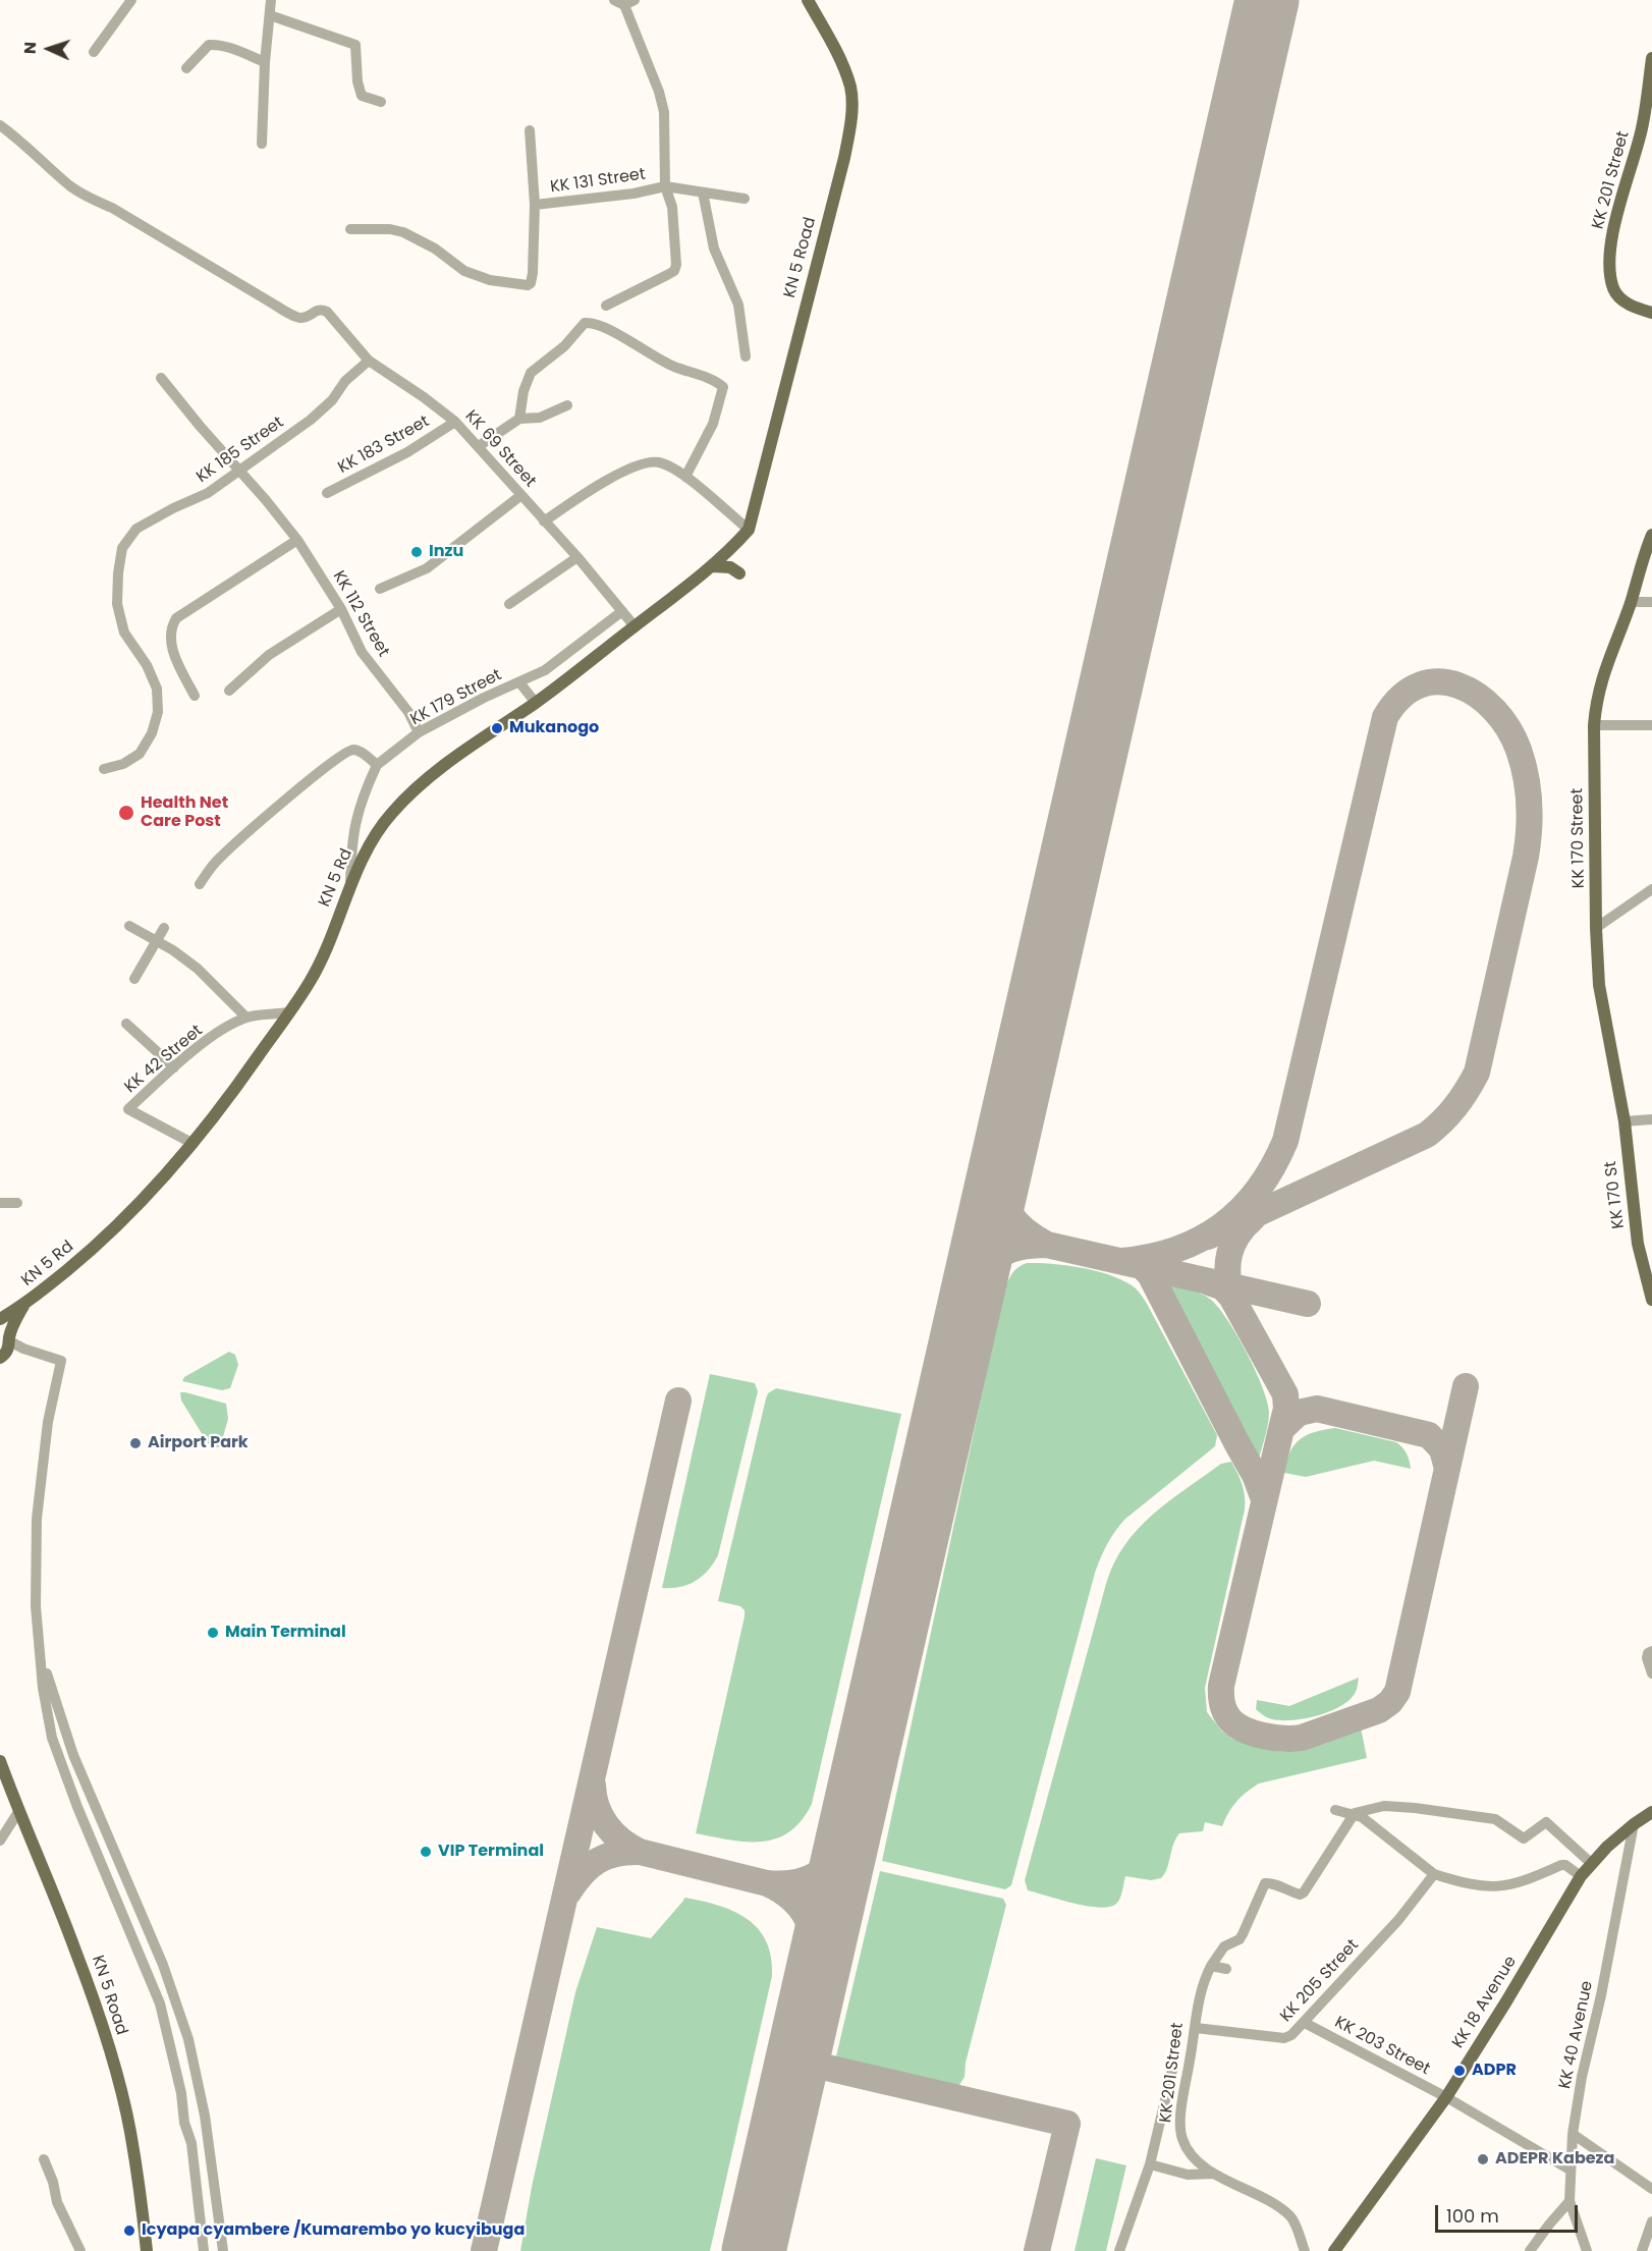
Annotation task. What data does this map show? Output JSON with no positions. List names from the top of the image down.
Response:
{
  "streets": {
    "main road": [
      "KK 201 Street",
      "KN 5 Road",
      "KK 170 Street",
      "KN 5 Rd",
      "KK 170 St",
      "KK 18 Avenue"
    ],
    "street": [
      "KK 131 Street",
      "KK 183 Street",
      "KK 69 Street",
      "KK 185 Street",
      "KK 112 Street",
      "KK 179 Street",
      "KK 42 Street",
      "KK 205 Street",
      "KK 40 Avenue",
      "KK 203 Street"
    ]
  },
  "crossings": [
    ["KK 201 Street", "KK 205 Street"],
    ["KN 5 Road", "KN 5 Rd"],
    ["KK 183 Street", "KK 69 Street"],
    ["KK 69 Street", "KK 185 Street"],
    ["KK 69 Street", "KK 179 Street"],
    ["KK 69 Street", "KN 5 Rd"],
    ["KK 185 Street", "KK 112 Street"],
    ["KK 112 Street", "KK 179 Street"],
    ["KK 170 Street", "KK 170 St"],
    ["KN 5 Rd", "KK 42 Street"],
    ["KK 205 Street", "KK 203 Street"],
    ["KK 18 Avenue", "KK 40 Avenue"],
    ["KK 18 Avenue", "KK 203 Street"],
    ["KK 40 Avenue", "KK 203 Street"]
  ],
  "places": [
    "Inzu",
    "Mukanogo",
    "Health Net Care Post",
    "Airport Park",
    "Main Terminal",
    "VIP Terminal",
    "ADPR",
    "ADEPR Kabeza",
    "Icyapa cyambere /Kumarembo yo kucyibuga"
  ],
  "scale_bar": "100 m",
  "north": "left"
}
